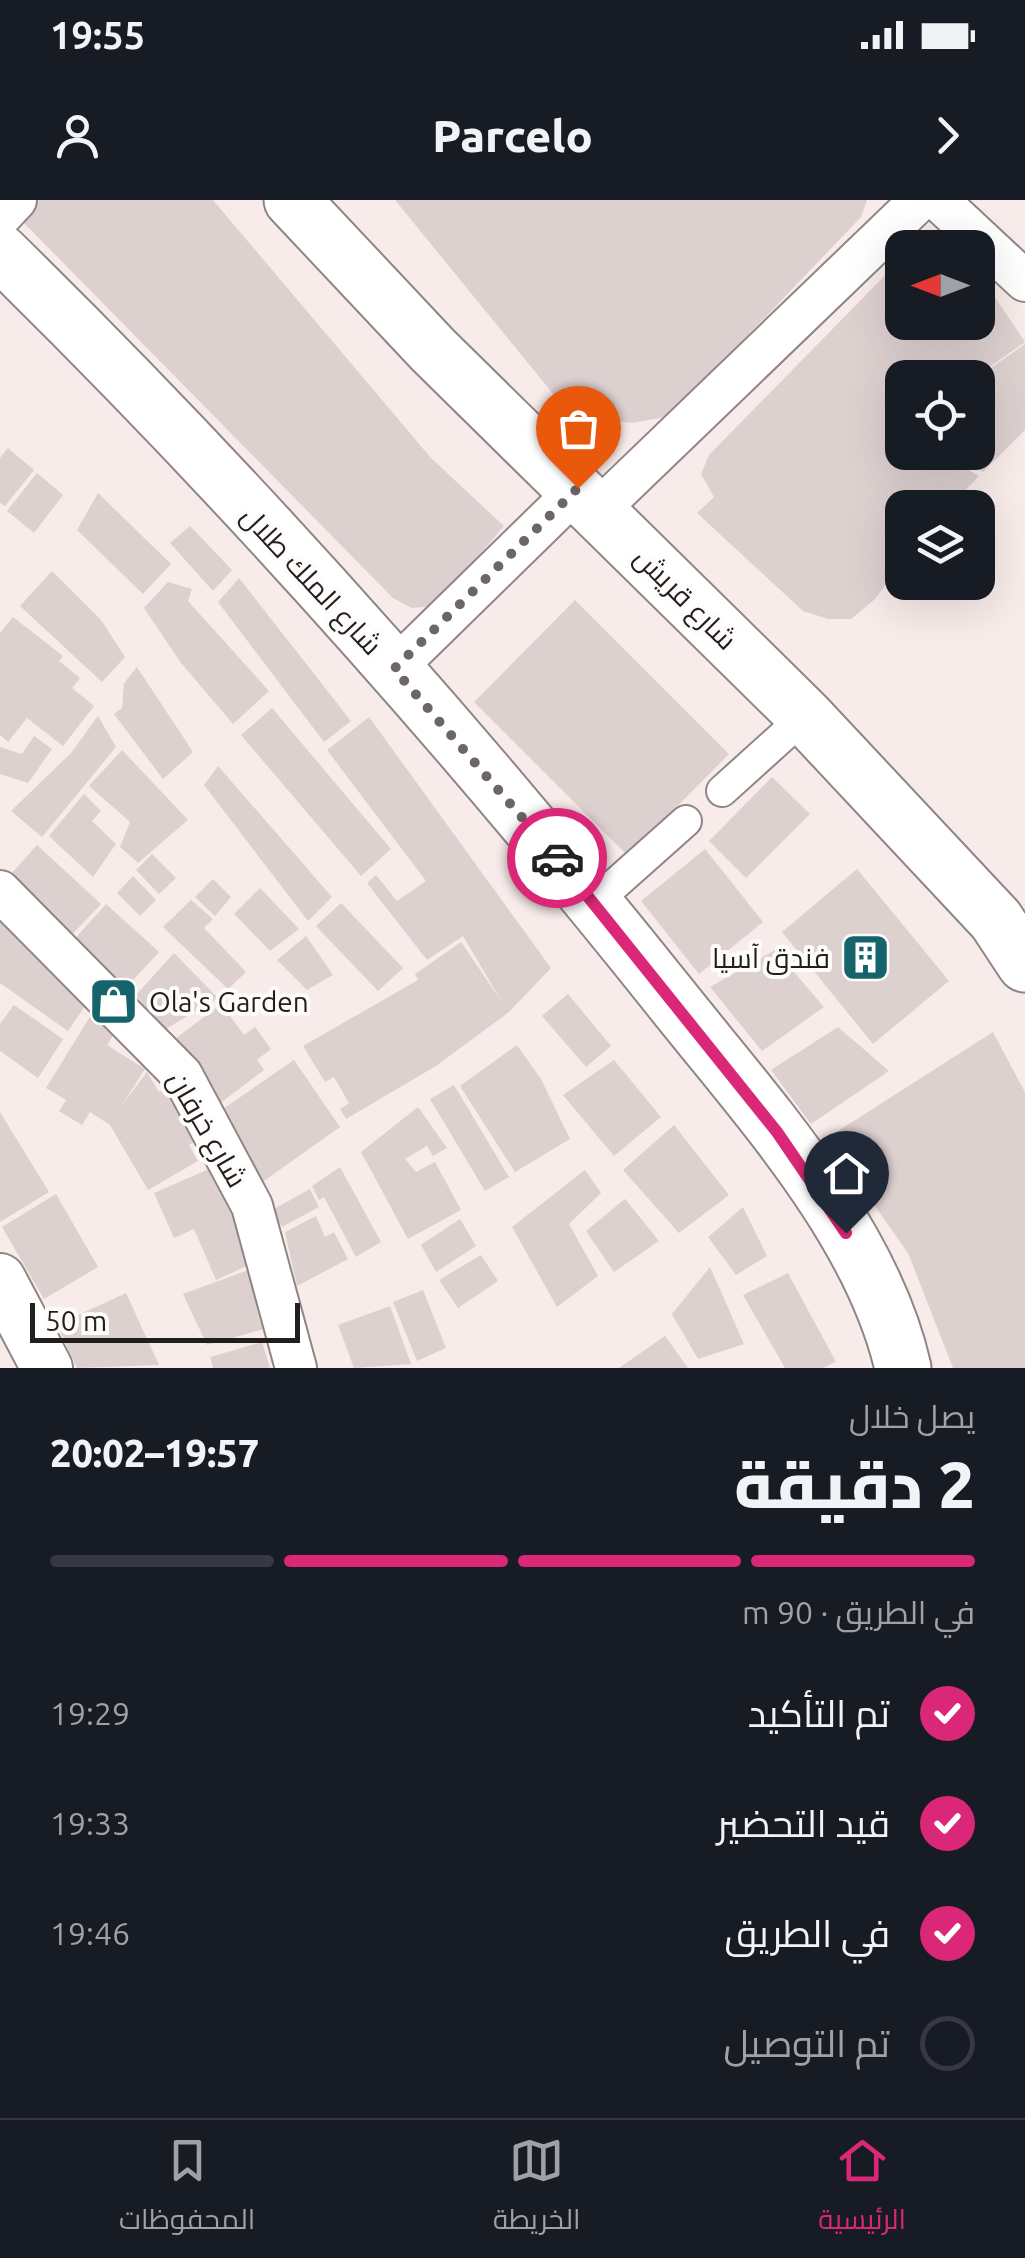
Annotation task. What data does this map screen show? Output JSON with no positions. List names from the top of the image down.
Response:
{
  "streets": {
    "main road": ["شارع الملك طلال", "شارع قريش"],
    "street": ["شارع خرفان"]
  },
  "places": {
    "building": ["فندق آسيا"],
    "shop": ["Ola's Garden"]
  },
  "scale_bar": "50 m",
  "north": "left",
  "page": {
    "status": "19:55",
    "header": "Parcelo",
    "scale": "50 m",
    "heading": ["2 دقيقة", "يصل خلال", "19:57–20:02"],
    "bar": "في الطريق · 90 m",
    "list": [
      ["تم التأكيد", "19:29"],
      ["قيد التحضير", "19:33"],
      ["في الطريق", "19:46"],
      "تم التوصيل"
    ],
    "tabs": ["الرئيسية", "الخريطة", "المحفوظات"]
  }
}
